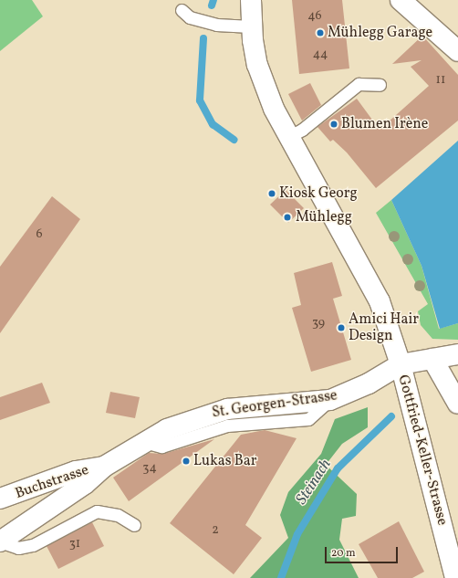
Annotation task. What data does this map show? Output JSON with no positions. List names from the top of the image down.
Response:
{
  "streets": {
    "street": ["St. Georgen-Strasse", "Gottfried-Keller-Strasse", "Buchstrasse"]
  },
  "crossings": [
    ["St. Georgen-Strasse", "Gottfried-Keller-Strasse"],
    ["St. Georgen-Strasse", "Buchstrasse"]
  ],
  "water": ["Steinach"],
  "places": [
    "Mühlegg Garage",
    "Blumen Irène",
    "Kiosk Georg",
    "Mühlegg",
    "Amici Hair Design",
    "Lukas Bar"
  ],
  "house_numbers": [
    "46",
    "44",
    "11",
    "6",
    "39",
    "34",
    "2",
    "31"
  ],
  "scale_bar": "20 m"
}
